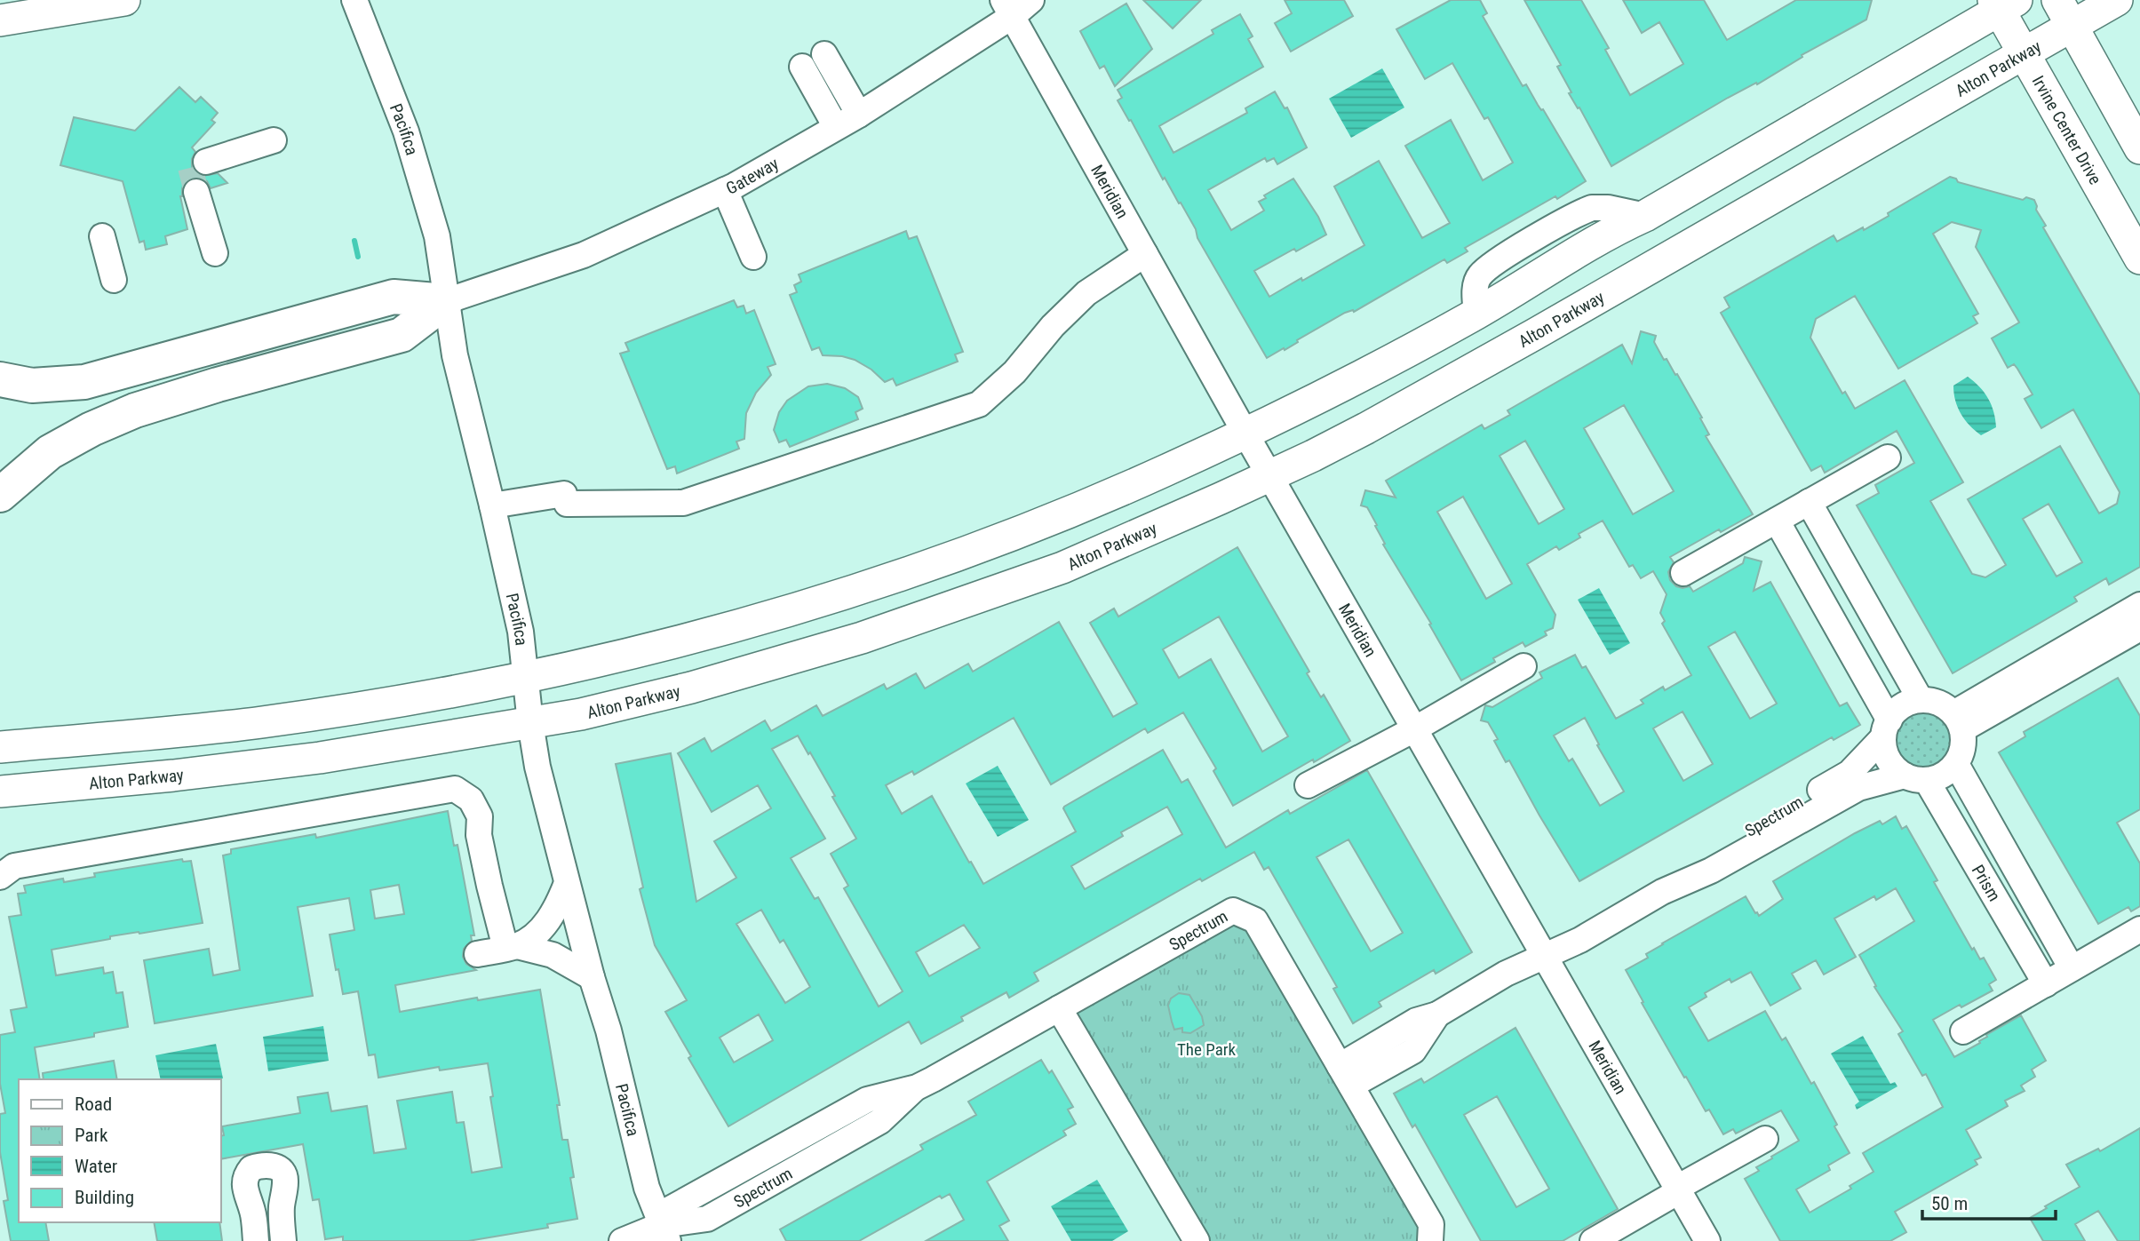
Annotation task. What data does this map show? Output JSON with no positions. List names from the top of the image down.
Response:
{
  "streets": {
    "main road": ["Alton Parkway", "Irvine Center Drive"],
    "street": [
      "Pacifica",
      "Gateway",
      "Meridian",
      "Spectrum",
      "Prism"
    ]
  },
  "crossings": [
    ["Alton Parkway", "Pacifica"],
    ["Alton Parkway", "Irvine Center Drive"],
    ["Alton Parkway", "Meridian"],
    ["Pacifica", "Gateway"],
    ["Pacifica", "Spectrum"],
    ["Gateway", "Meridian"],
    ["Meridian", "Spectrum"],
    ["Spectrum", "Prism"]
  ],
  "parks": ["The Park"],
  "legend": [
    "Road",
    "Park",
    "Water",
    "Building"
  ],
  "scale_bar": "50 m"
}
